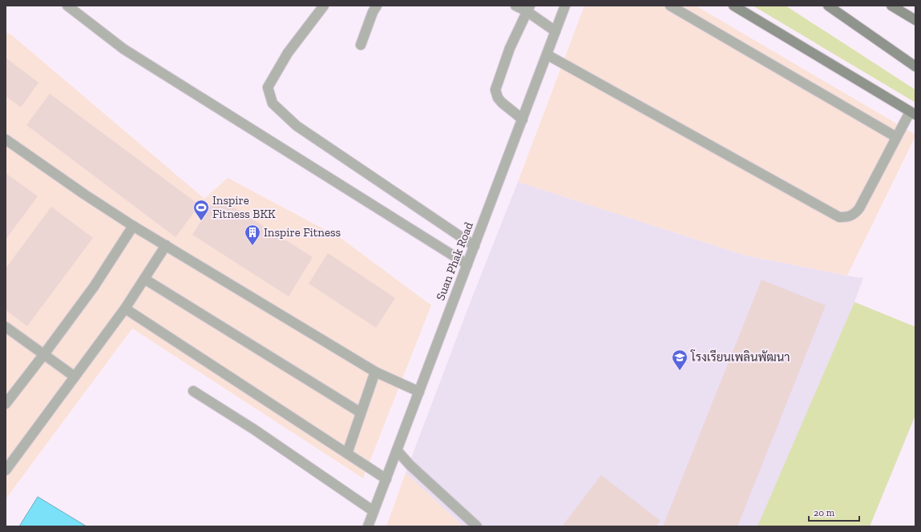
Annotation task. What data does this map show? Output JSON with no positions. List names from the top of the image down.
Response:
{
  "streets": {
    "street": ["Suan Phak Road"]
  },
  "places": {
    "sports": ["Inspire Fitness BKK"],
    "building": ["Inspire Fitness"],
    "school or university": ["โรงเรียนเพลินพัฒนา"]
  },
  "scale_bar": "20 m"
}
